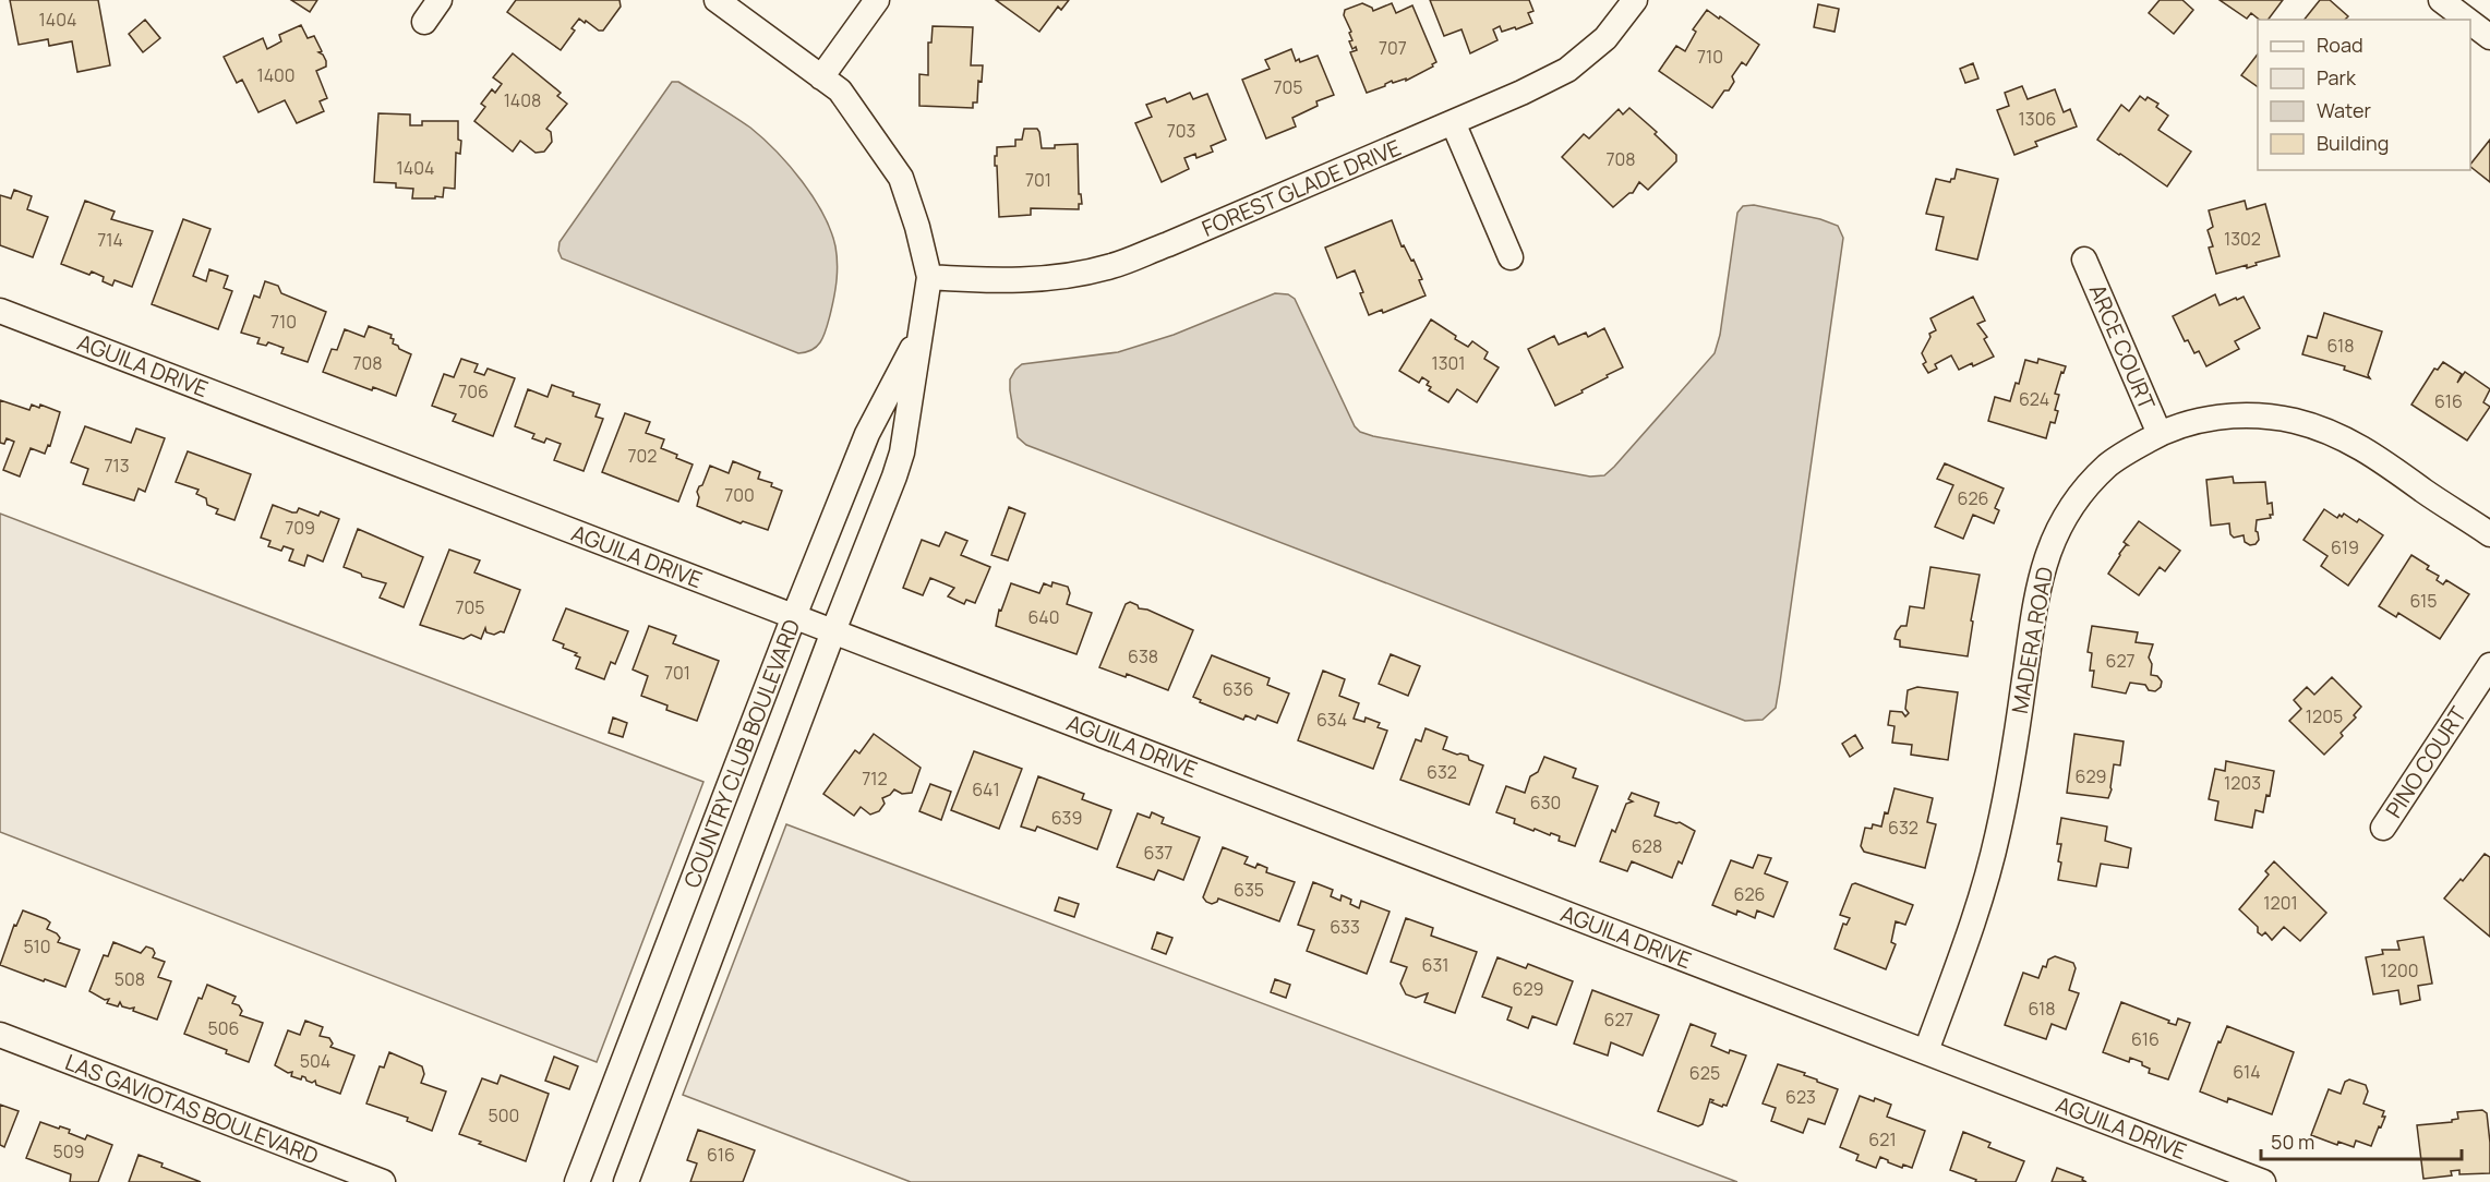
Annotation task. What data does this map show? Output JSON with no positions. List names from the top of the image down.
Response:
{
  "streets": {
    "street": [
      "FOREST GLADE DRIVE",
      "ARCE COURT",
      "AGUILA DRIVE",
      "MADERA ROAD",
      "COUNTRY CLUB BOULEVARD",
      "PINO COURT",
      "LAS GAVIOTAS BOULEVARD"
    ]
  },
  "crossings": [
    ["FOREST GLADE DRIVE", "COUNTRY CLUB BOULEVARD"],
    ["ARCE COURT", "MADERA ROAD"],
    ["AGUILA DRIVE", "MADERA ROAD"],
    ["AGUILA DRIVE", "COUNTRY CLUB BOULEVARD"]
  ],
  "house_numbers": [
    "1404",
    "707",
    "710",
    "1400",
    "705",
    "1408",
    "1306",
    "703",
    "708",
    "1404",
    "701",
    "1302",
    "714",
    "710",
    "618",
    "708",
    "1301",
    "706",
    "624",
    "616",
    "702",
    "713",
    "700",
    "626",
    "709",
    "619",
    "615",
    "705",
    "640",
    "638",
    "627",
    "701",
    "636",
    "1205",
    "634",
    "632",
    "629",
    "712",
    "1203",
    "641",
    "630",
    "639",
    "632",
    "628",
    "637",
    "635",
    "626",
    "1201",
    "633",
    "510",
    "631",
    "1200",
    "508",
    "629",
    "618",
    "627",
    "506",
    "616",
    "504",
    "614",
    "625",
    "623",
    "500",
    "621",
    "509",
    "616"
  ],
  "legend": [
    "Road",
    "Park",
    "Water",
    "Building"
  ],
  "scale_bar": "50 m"
}
